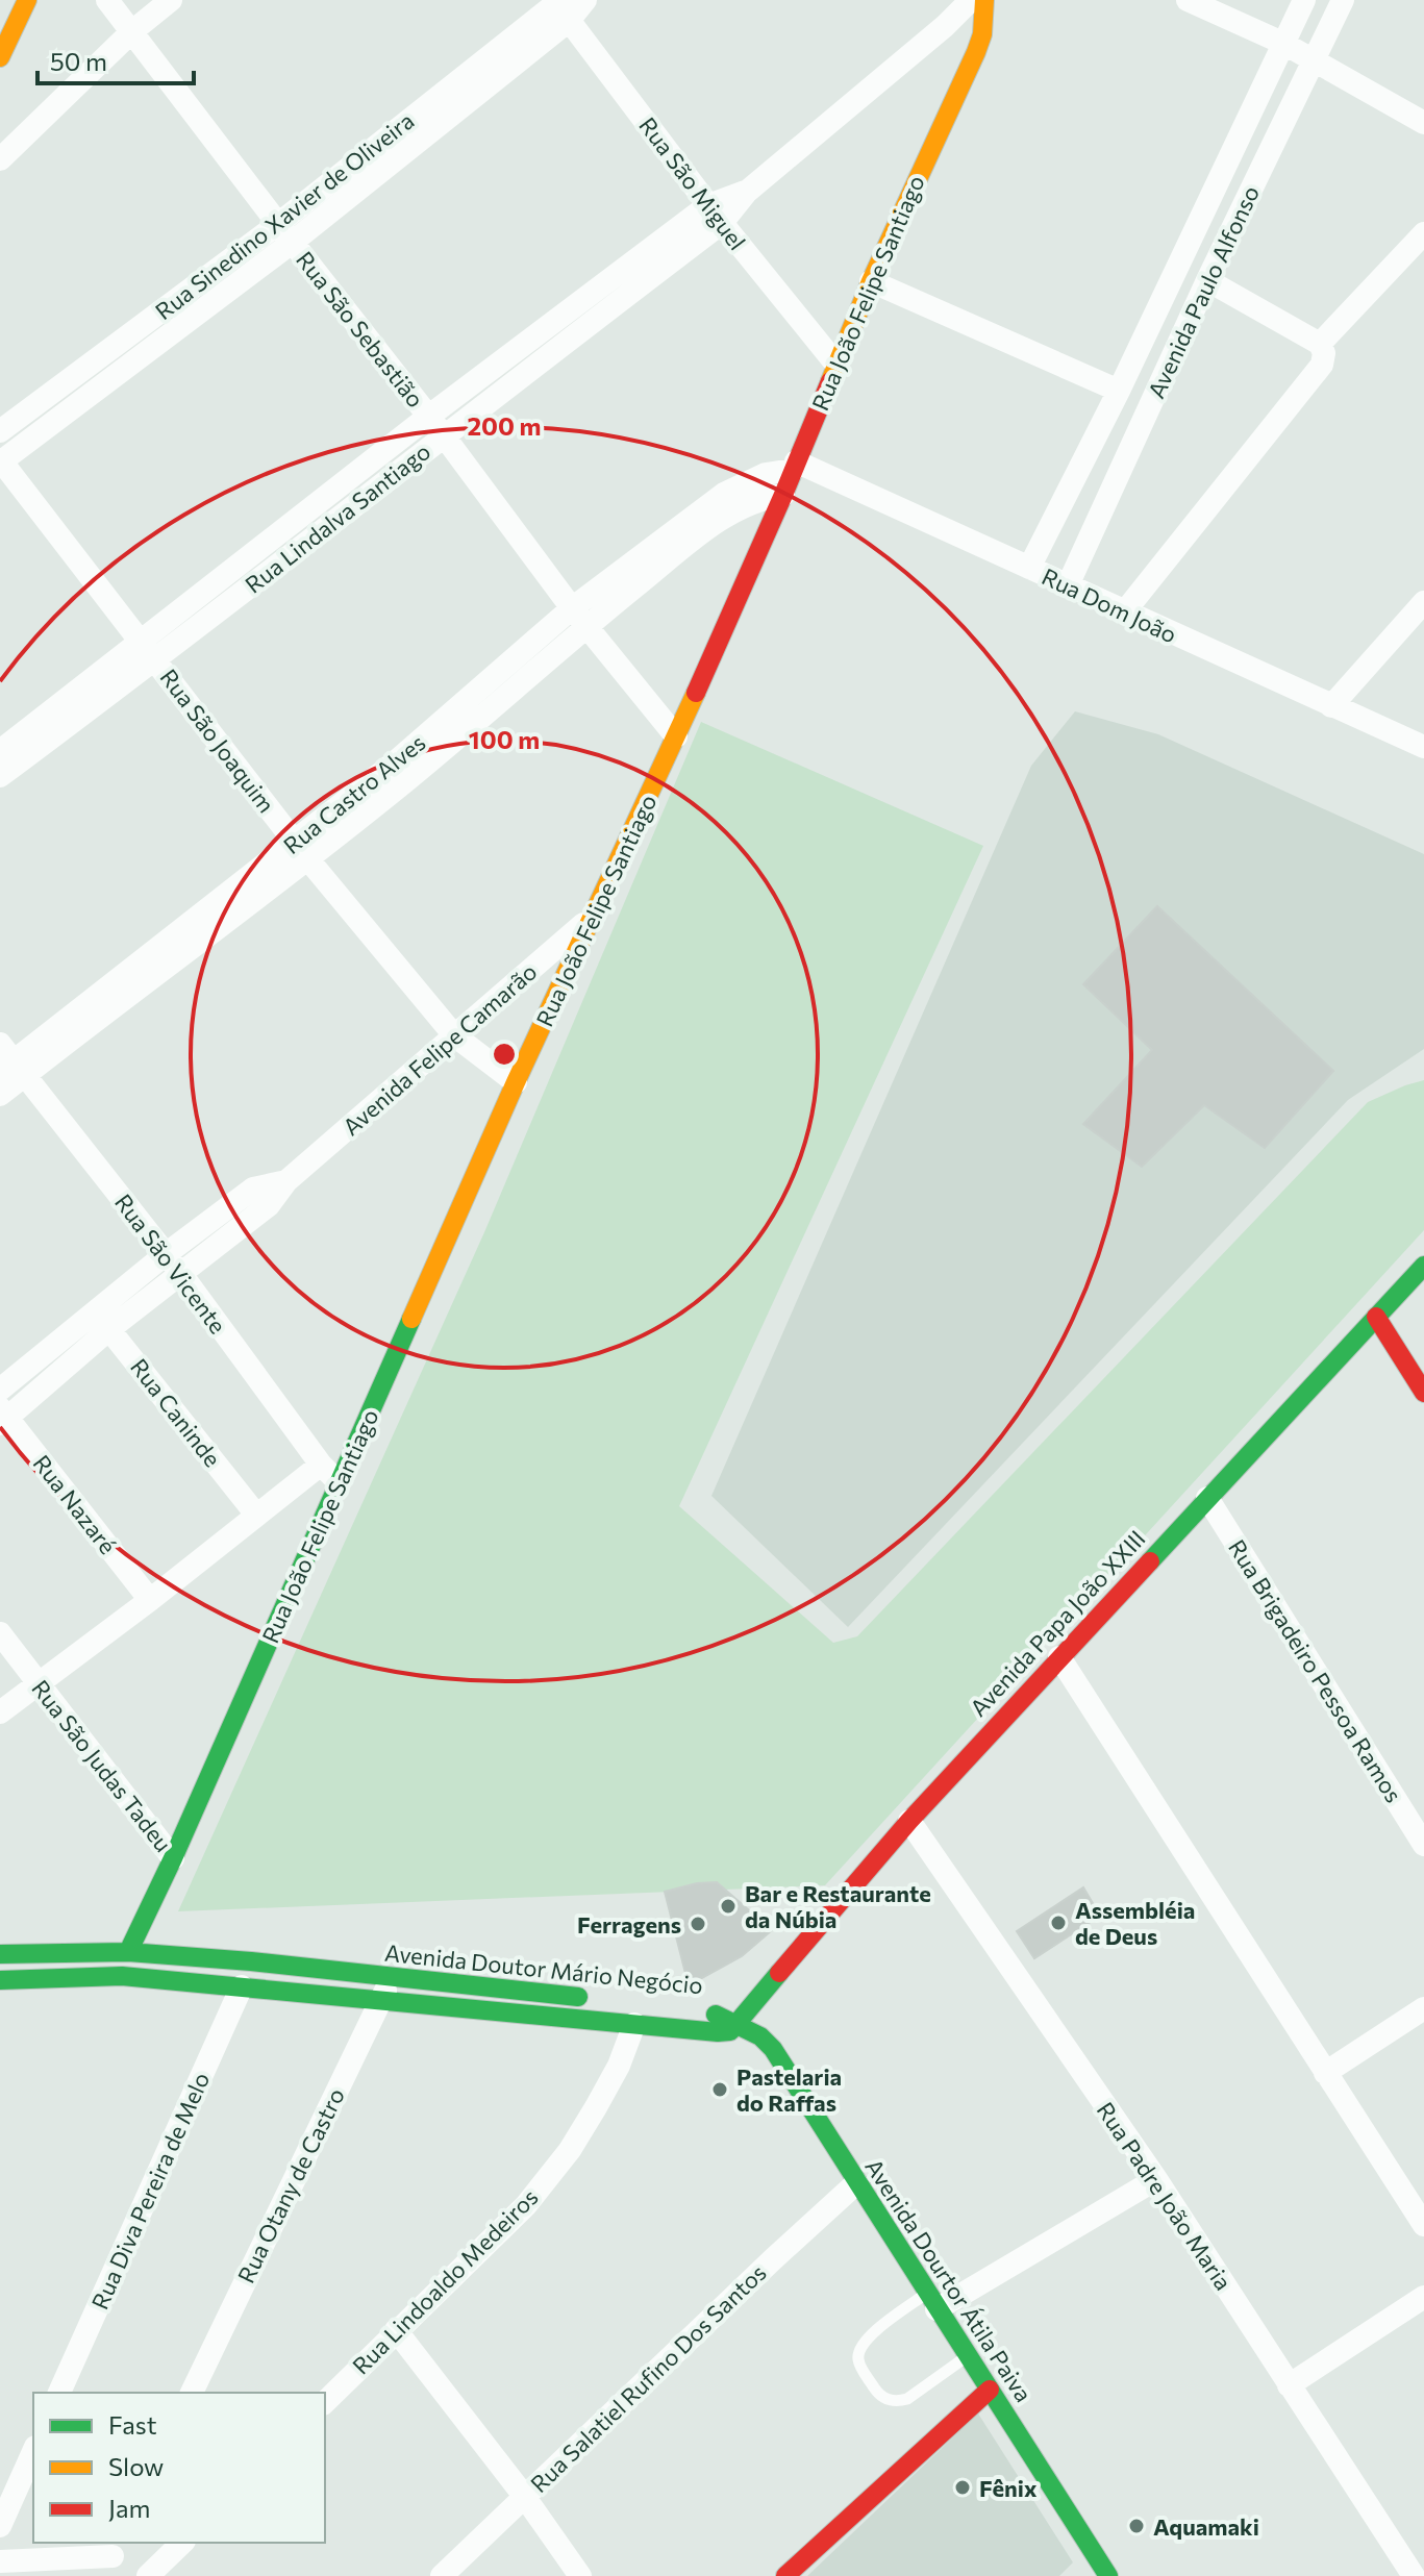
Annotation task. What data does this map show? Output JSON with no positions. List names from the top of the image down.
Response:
{
  "streets": {
    "main road": [
      "Rua João Felipe Santiago",
      "Avenida Papa João XXIII",
      "Avenida Doutor Mário Negócio",
      "Avenida Dourtor Átila Paiva"
    ],
    "street": [
      "Rua São Miguel",
      "Rua Sinedino Xavier de Oliveira",
      "Avenida Paulo Alfonso",
      "Rua São Sebastião",
      "Rua Lindalva Santiago",
      "Rua Dom João",
      "Rua São Joaquim",
      "Rua Castro Alves",
      "Avenida Felipe Camarão",
      "Rua São Vicente",
      "Rua Caninde",
      "Rua Nazaré",
      "Rua Brigadeiro Pessoa Ramos",
      "Rua São Judas Tadeu",
      "Rua Otany de Castro",
      "Rua Diva Pereira de Melo",
      "Rua Padre João Maria",
      "Rua Lindoaldo Medeiros",
      "Rua Salatiel Rufino Dos Santos"
    ]
  },
  "crossings": [
    ["Rua São Miguel", "Rua Sinedino Xavier de Oliveira"],
    ["Rua São Miguel", "Rua João Felipe Santiago"],
    ["Rua São Miguel", "Rua Lindalva Santiago"],
    ["Rua Sinedino Xavier de Oliveira", "Rua São Sebastião"],
    ["Rua Sinedino Xavier de Oliveira", "Rua São Joaquim"],
    ["Avenida Paulo Alfonso", "Rua Dom João"],
    ["Rua João Felipe Santiago", "Rua São Sebastião"],
    ["Rua João Felipe Santiago", "Rua Lindalva Santiago"],
    ["Rua João Felipe Santiago", "Rua Dom João"],
    ["Rua João Felipe Santiago", "Rua São Joaquim"],
    ["Rua João Felipe Santiago", "Rua Castro Alves"],
    ["Rua João Felipe Santiago", "Avenida Felipe Camarão"],
    ["Rua João Felipe Santiago", "Rua São Vicente"],
    ["Rua João Felipe Santiago", "Rua Caninde"],
    ["Rua João Felipe Santiago", "Rua Nazaré"],
    ["Rua João Felipe Santiago", "Rua São Judas Tadeu"],
    ["Rua João Felipe Santiago", "Avenida Doutor Mário Negócio"],
    ["Rua São Sebastião", "Rua Lindalva Santiago"],
    ["Rua São Sebastião", "Rua Castro Alves"],
    ["Rua Lindalva Santiago", "Rua São Joaquim"],
    ["Rua Dom João", "Rua Castro Alves"],
    ["Rua São Joaquim", "Rua Castro Alves"],
    ["Rua São Joaquim", "Avenida Felipe Camarão"],
    ["Rua Castro Alves", "Rua São Vicente"],
    ["Avenida Felipe Camarão", "Rua São Vicente"],
    ["Avenida Felipe Camarão", "Rua Caninde"],
    ["Avenida Felipe Camarão", "Rua Nazaré"],
    ["Avenida Papa João XXIII", "Rua Brigadeiro Pessoa Ramos"],
    ["Avenida Papa João XXIII", "Avenida Doutor Mário Negócio"],
    ["Avenida Papa João XXIII", "Rua Padre João Maria"],
    ["Avenida Papa João XXIII", "Avenida Dourtor Átila Paiva"],
    ["Avenida Doutor Mário Negócio", "Rua Otany de Castro"],
    ["Avenida Doutor Mário Negócio", "Rua Diva Pereira de Melo"],
    ["Avenida Doutor Mário Negócio", "Avenida Dourtor Átila Paiva"],
    ["Avenida Doutor Mário Negócio", "Rua Lindoaldo Medeiros"],
    ["Avenida Dourtor Átila Paiva", "Rua Salatiel Rufino Dos Santos"]
  ],
  "places": [
    "Bar e Restaurante da Núbia",
    "Assembléia de Deus",
    "Ferragens",
    "Pastelaria do Raffas",
    "Fênix",
    "Aquamaki"
  ],
  "legend": ["Fast", "Slow", "Jam"],
  "scale_bar": "50 m",
  "rings": ["200 m", "100 m"]
}
